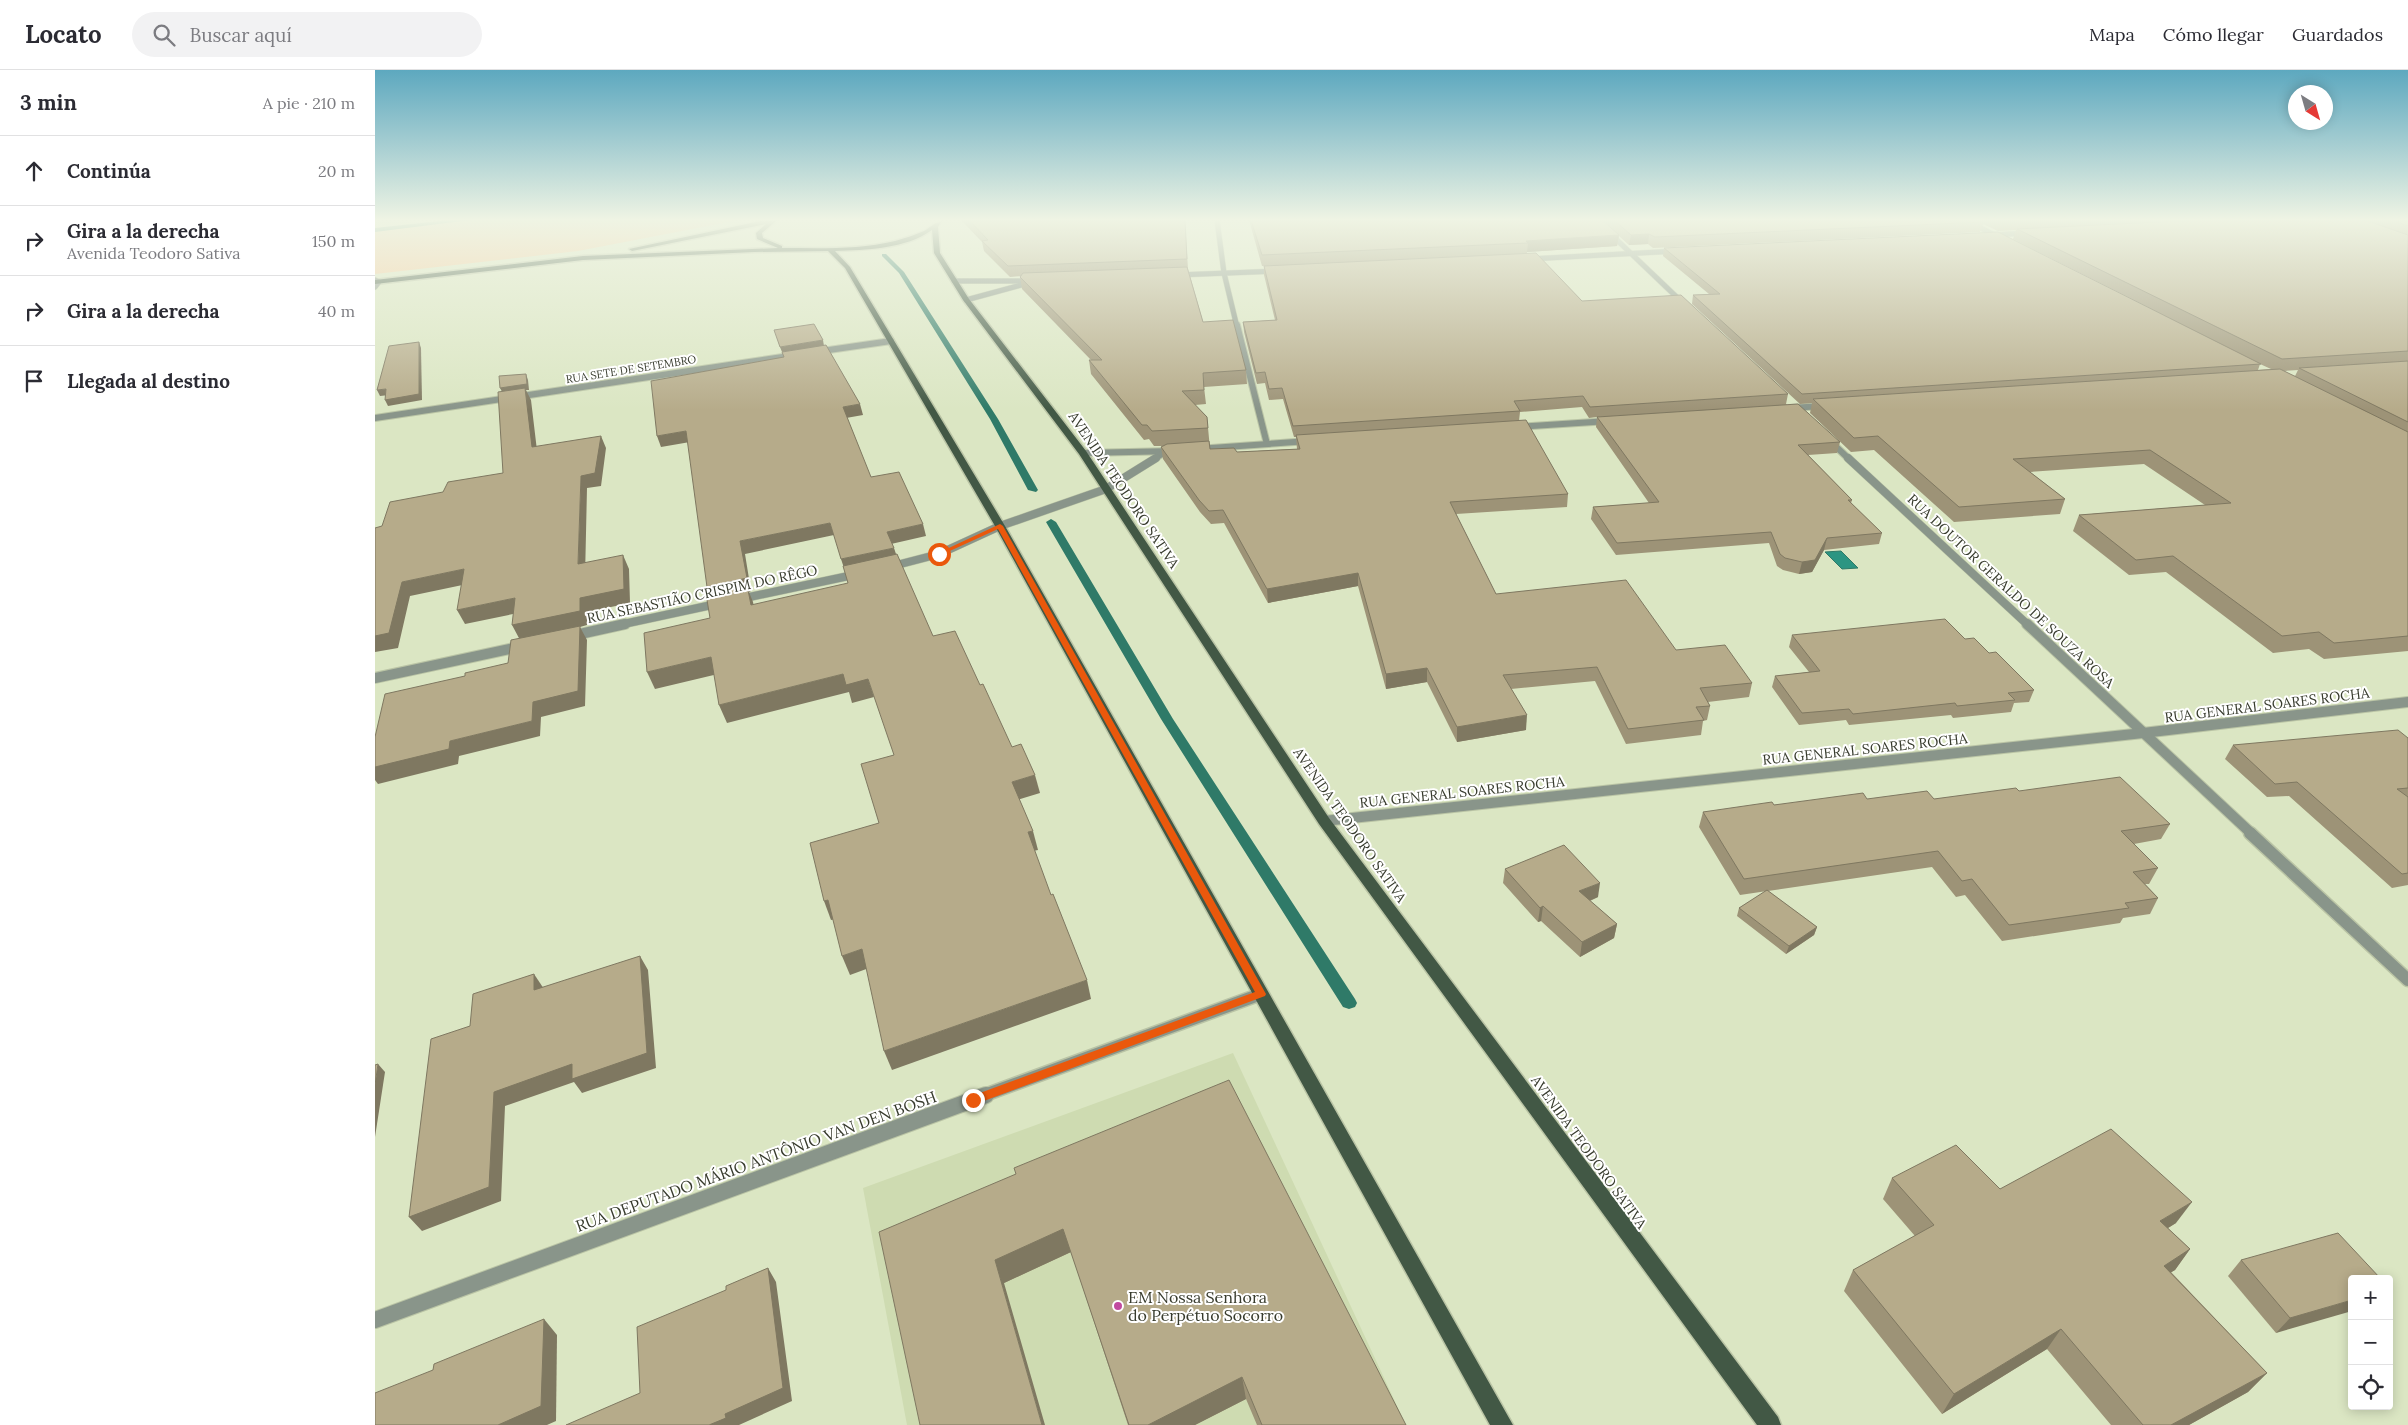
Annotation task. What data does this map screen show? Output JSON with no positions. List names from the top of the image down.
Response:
{
  "streets": {
    "main road": ["AVENIDA TEODORO SATIVA"],
    "street": [
      "RUA SETE DE SETEMBRO",
      "RUA DOUTOR GERALDO DE SOUZA ROSA",
      "RUA SEBASTIÃO CRISPIM DO RÊGO",
      "RUA GENERAL SOARES ROCHA",
      "RUA DEPUTADO MÁRIO ANTÔNIO VAN DEN BOSH"
    ]
  },
  "crossings": [
    ["AVENIDA TEODORO SATIVA", "RUA GENERAL SOARES ROCHA"],
    ["RUA DOUTOR GERALDO DE SOUZA ROSA", "RUA GENERAL SOARES ROCHA"]
  ],
  "places": ["EM Nossa Senhora do Perpétuo Socorro"],
  "north": "bottom right",
  "page": {
    "header": "Locato",
    "search": "Buscar aquí",
    "nav": ["Mapa", "Cómo llegar", "Guardados"],
    "heading": ["3 min", "A pie · 210 m"],
    "list": [
      ["Continúa", "20 m"],
      ["Gira a la derecha", "Avenida Teodoro Sativa", "150 m"],
      ["Gira a la derecha", "40 m"],
      "Llegada al destino"
    ],
    "map_buttons": ["+", "−"]
  }
}
